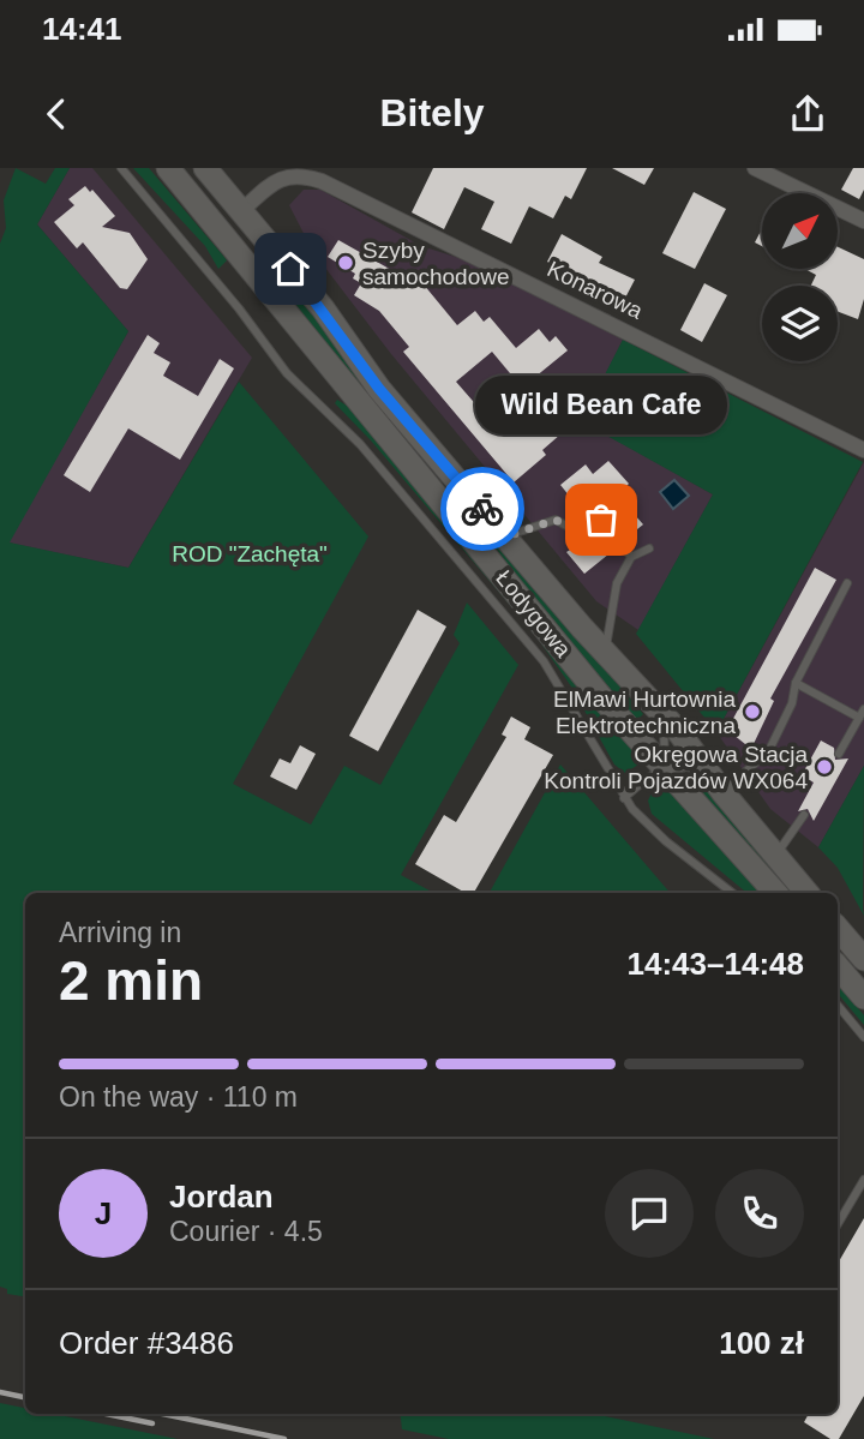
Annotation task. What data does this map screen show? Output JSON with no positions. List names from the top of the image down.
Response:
{
  "streets": {
    "main road": ["Łodygowa"],
    "street": ["Konarowa"]
  },
  "parks": ["ROD \"Zachęta\""],
  "places": [
    "Szyby samochodowe",
    "Wild Bean Cafe",
    "ElMawi Hurtownia Elektrotechniczna",
    "Okręgowa Stacja Kontroli Pojazdów WX064"
  ],
  "north": "top right",
  "page": {
    "status": "14:41",
    "header": "Bitely",
    "bubble": "Wild Bean Cafe",
    "heading": ["2 min", "Arriving in", "14:43–14:48"],
    "panel": [
      "Jordan",
      "Courier · 4.5",
      "Order #3486",
      "100 zł"
    ],
    "bar": "On the way · 110 m",
    "round": "J"
  }
}
